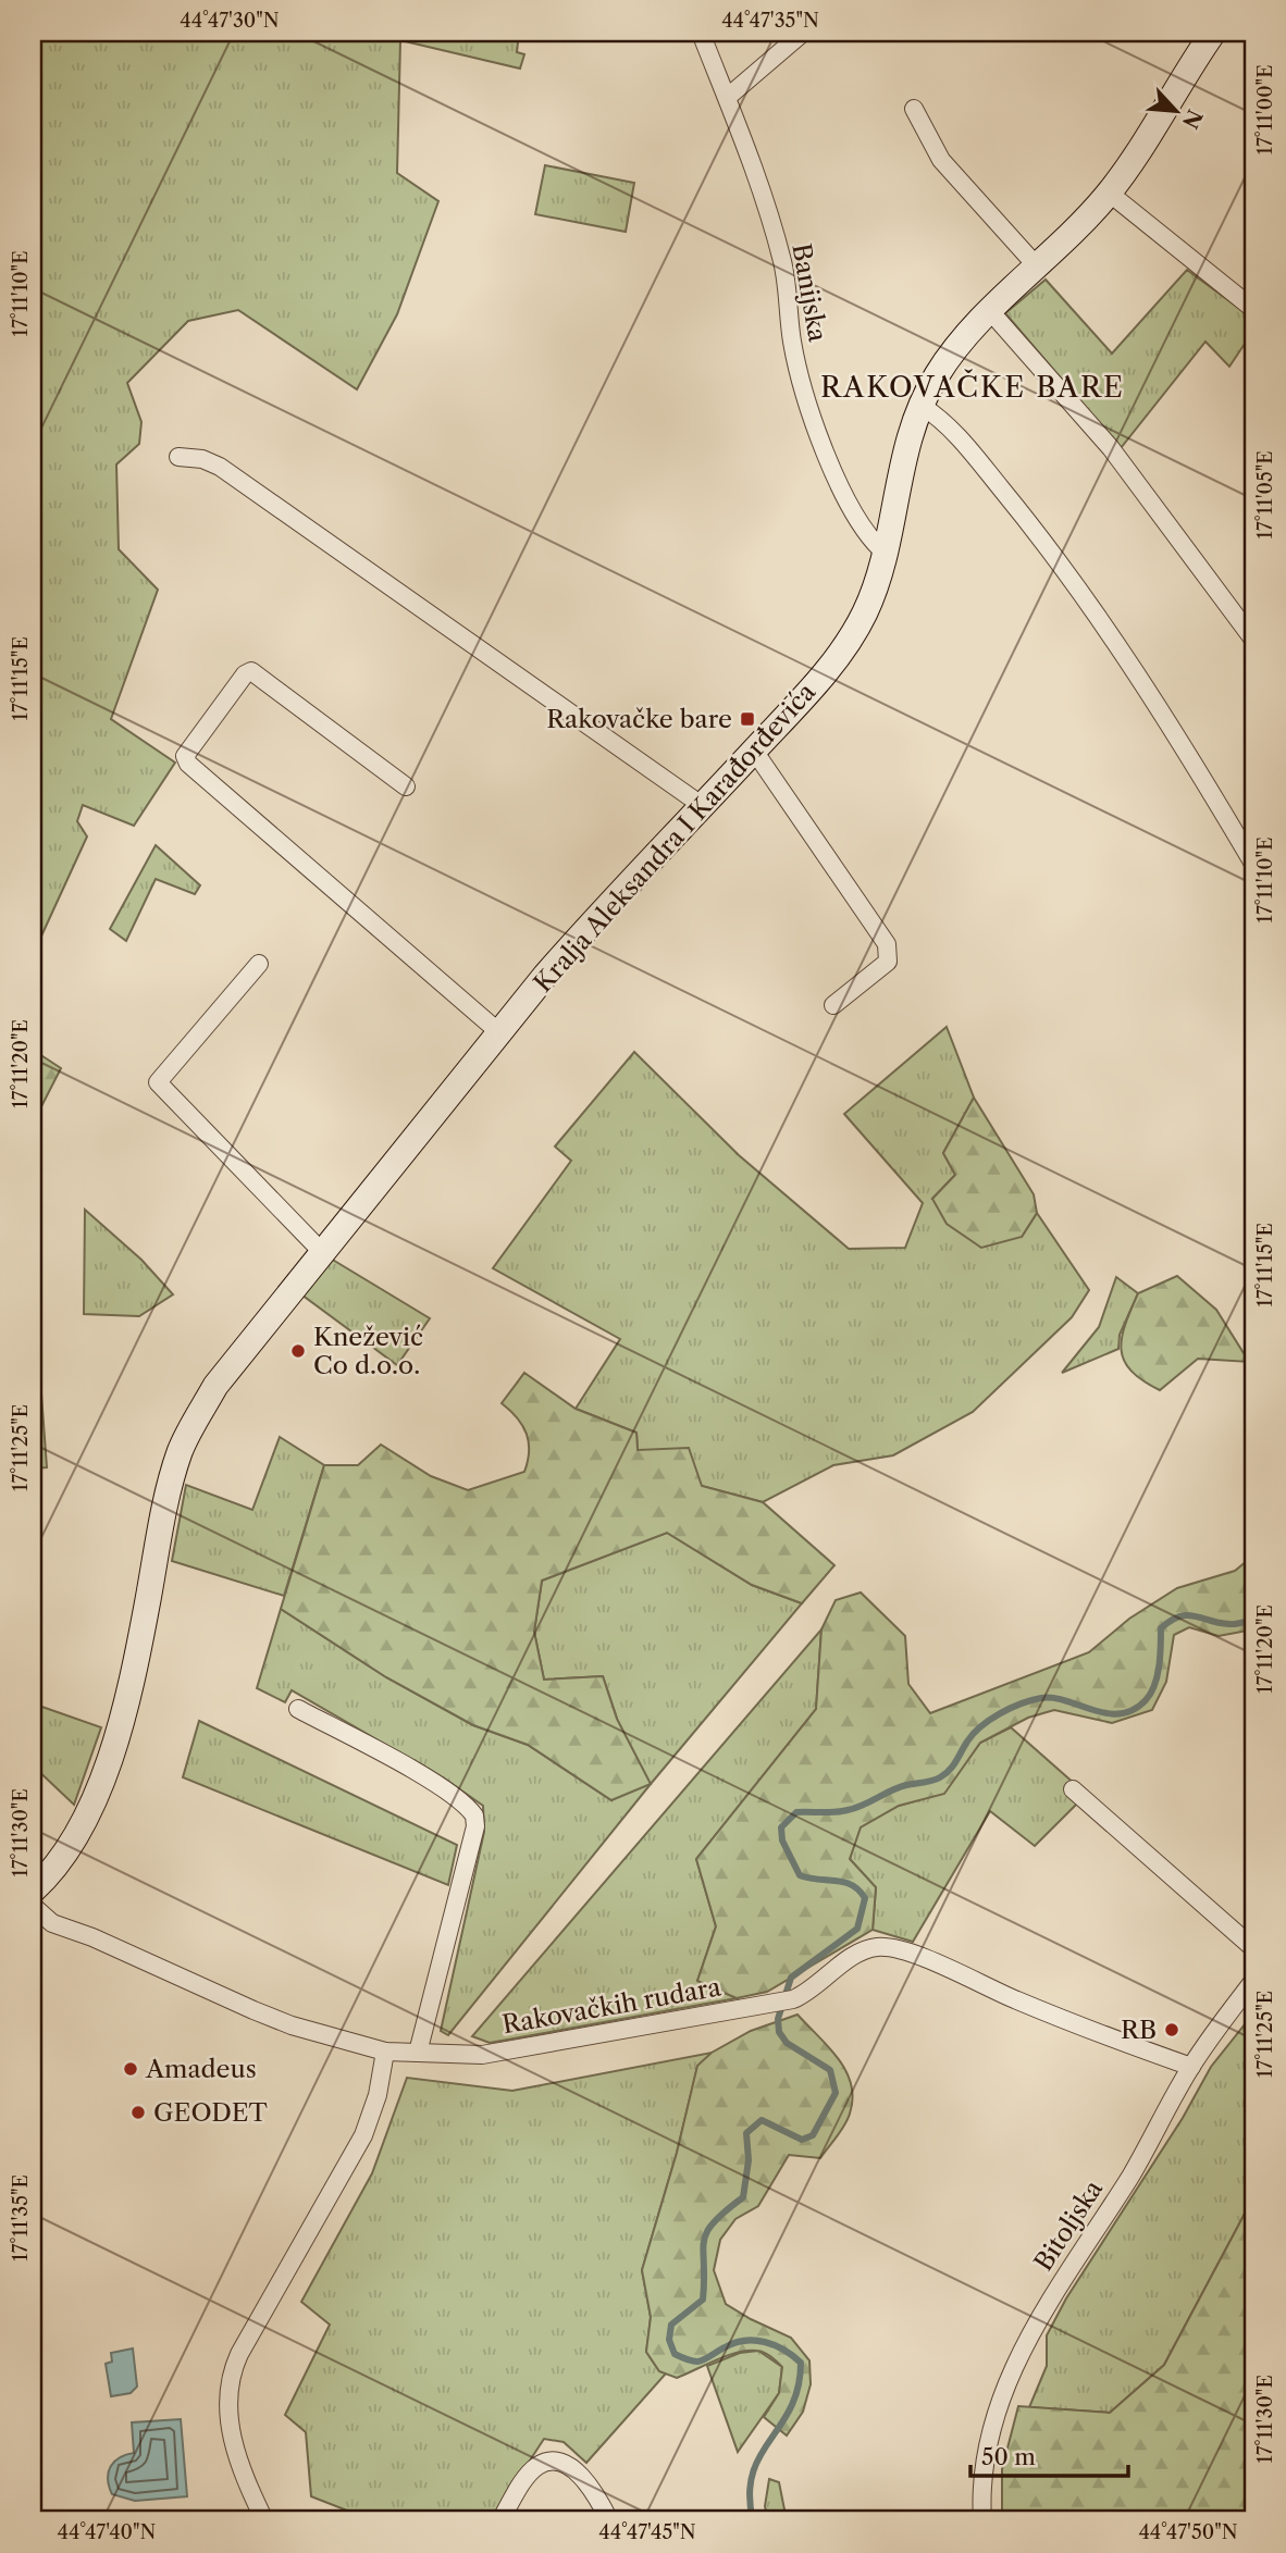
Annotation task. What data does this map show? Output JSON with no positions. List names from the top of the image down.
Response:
{
  "streets": {
    "street": [
      "Banijska",
      "Kralja Aleksandra I Karađorđevića",
      "Rakovačkih rudara",
      "Bitoljska"
    ]
  },
  "crossings": [
    ["Banijska", "Kralja Aleksandra I Karađorđevića"],
    ["Rakovačkih rudara", "Bitoljska"]
  ],
  "districts": ["RAKOVAČKE BARE"],
  "places": {
    "transit": ["Rakovačke bare"],
    "other": [
      "Knežević Co d.o.o.",
      "RB",
      "Amadeus",
      "GEODET"
    ]
  },
  "scale_bar": "50 m",
  "north": "bottom right",
  "coordinates": [
    "44°47'30\"N",
    "44°47'35\"N",
    "17°11'00\"E",
    "17°11'10\"E",
    "17°11'05\"E",
    "17°11'15\"E",
    "17°11'20\"E",
    "17°11'25\"E",
    "17°11'30\"E",
    "17°11'35\"E",
    "44°47'40\"N",
    "44°47'45\"N",
    "44°47'50\"N"
  ]
}
